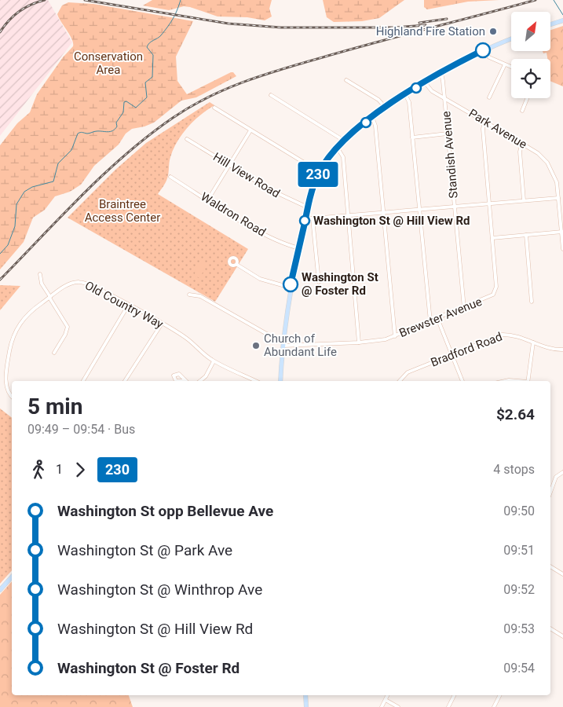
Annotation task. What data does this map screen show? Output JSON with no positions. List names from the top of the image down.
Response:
{
  "streets": {
    "street": [
      "Park Avenue",
      "Standish Avenue",
      "Hill View Road",
      "Waldron Road",
      "Old Country Way",
      "Brewster Avenue",
      "Bradford Road"
    ]
  },
  "crossings": [
    ["Park Avenue", "Standish Avenue"],
    ["Park Avenue", "Brewster Avenue"],
    ["Standish Avenue", "Brewster Avenue"]
  ],
  "parks": ["Conservation Area", "Braintree Access Center"],
  "places": [
    "Highland Fire Station",
    "Washington St @ Hill View Rd",
    "Washington St @ Foster Rd",
    "Church of Abundant Life"
  ],
  "lines": ["bus line 230"],
  "north": "top right",
  "page": {
    "on_map": "230",
    "heading": ["5 min", "09:49 – 09:54 · Bus", "$2.64"],
    "legs": ["1", "230", "4 stops"],
    "list": [
      {
        "name": "Washington St opp Bellevue Ave",
        "value": "09:50"
      },
      {
        "name": "Washington St @ Park Ave",
        "value": "09:51"
      },
      {
        "name": "Washington St @ Winthrop Ave",
        "value": "09:52"
      },
      {
        "name": "Washington St @ Hill View Rd",
        "value": "09:53"
      },
      {
        "name": "Washington St @ Foster Rd",
        "value": "09:54"
      }
    ]
  }
}
